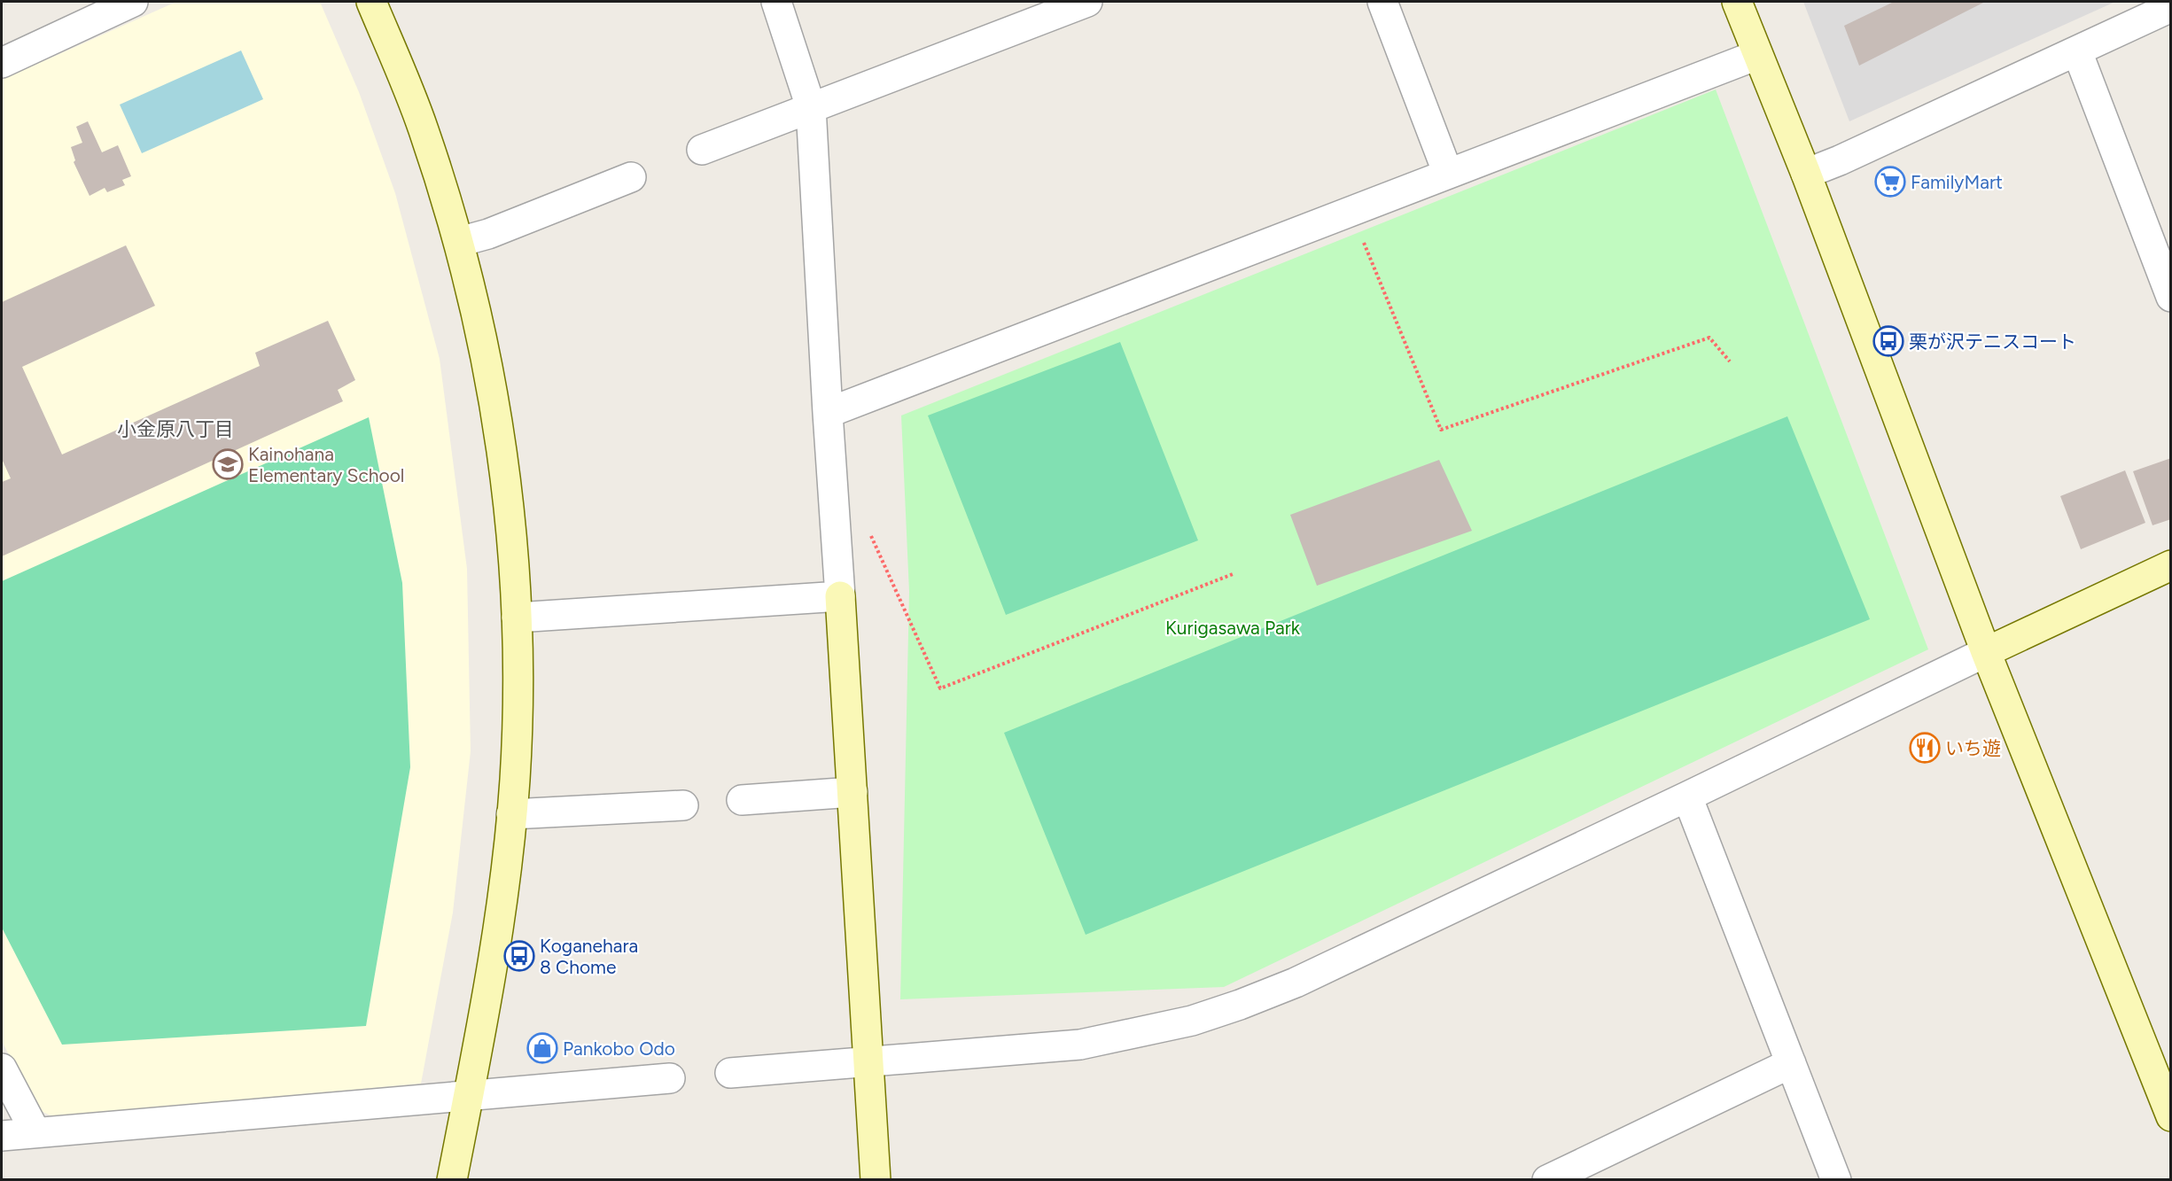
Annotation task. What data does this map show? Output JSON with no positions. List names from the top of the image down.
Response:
{
  "districts": ["小金原八丁目"],
  "parks": ["Kurigasawa Park"],
  "places": {
    "supermarket": ["FamilyMart"],
    "bus stop": ["栗が沢テニスコート", "Koganehara 8 Chome"],
    "school or university": ["Kainohana Elementary School"],
    "restaurant": ["いち遊"],
    "shop": ["Pankobo Odo"]
  }
}
